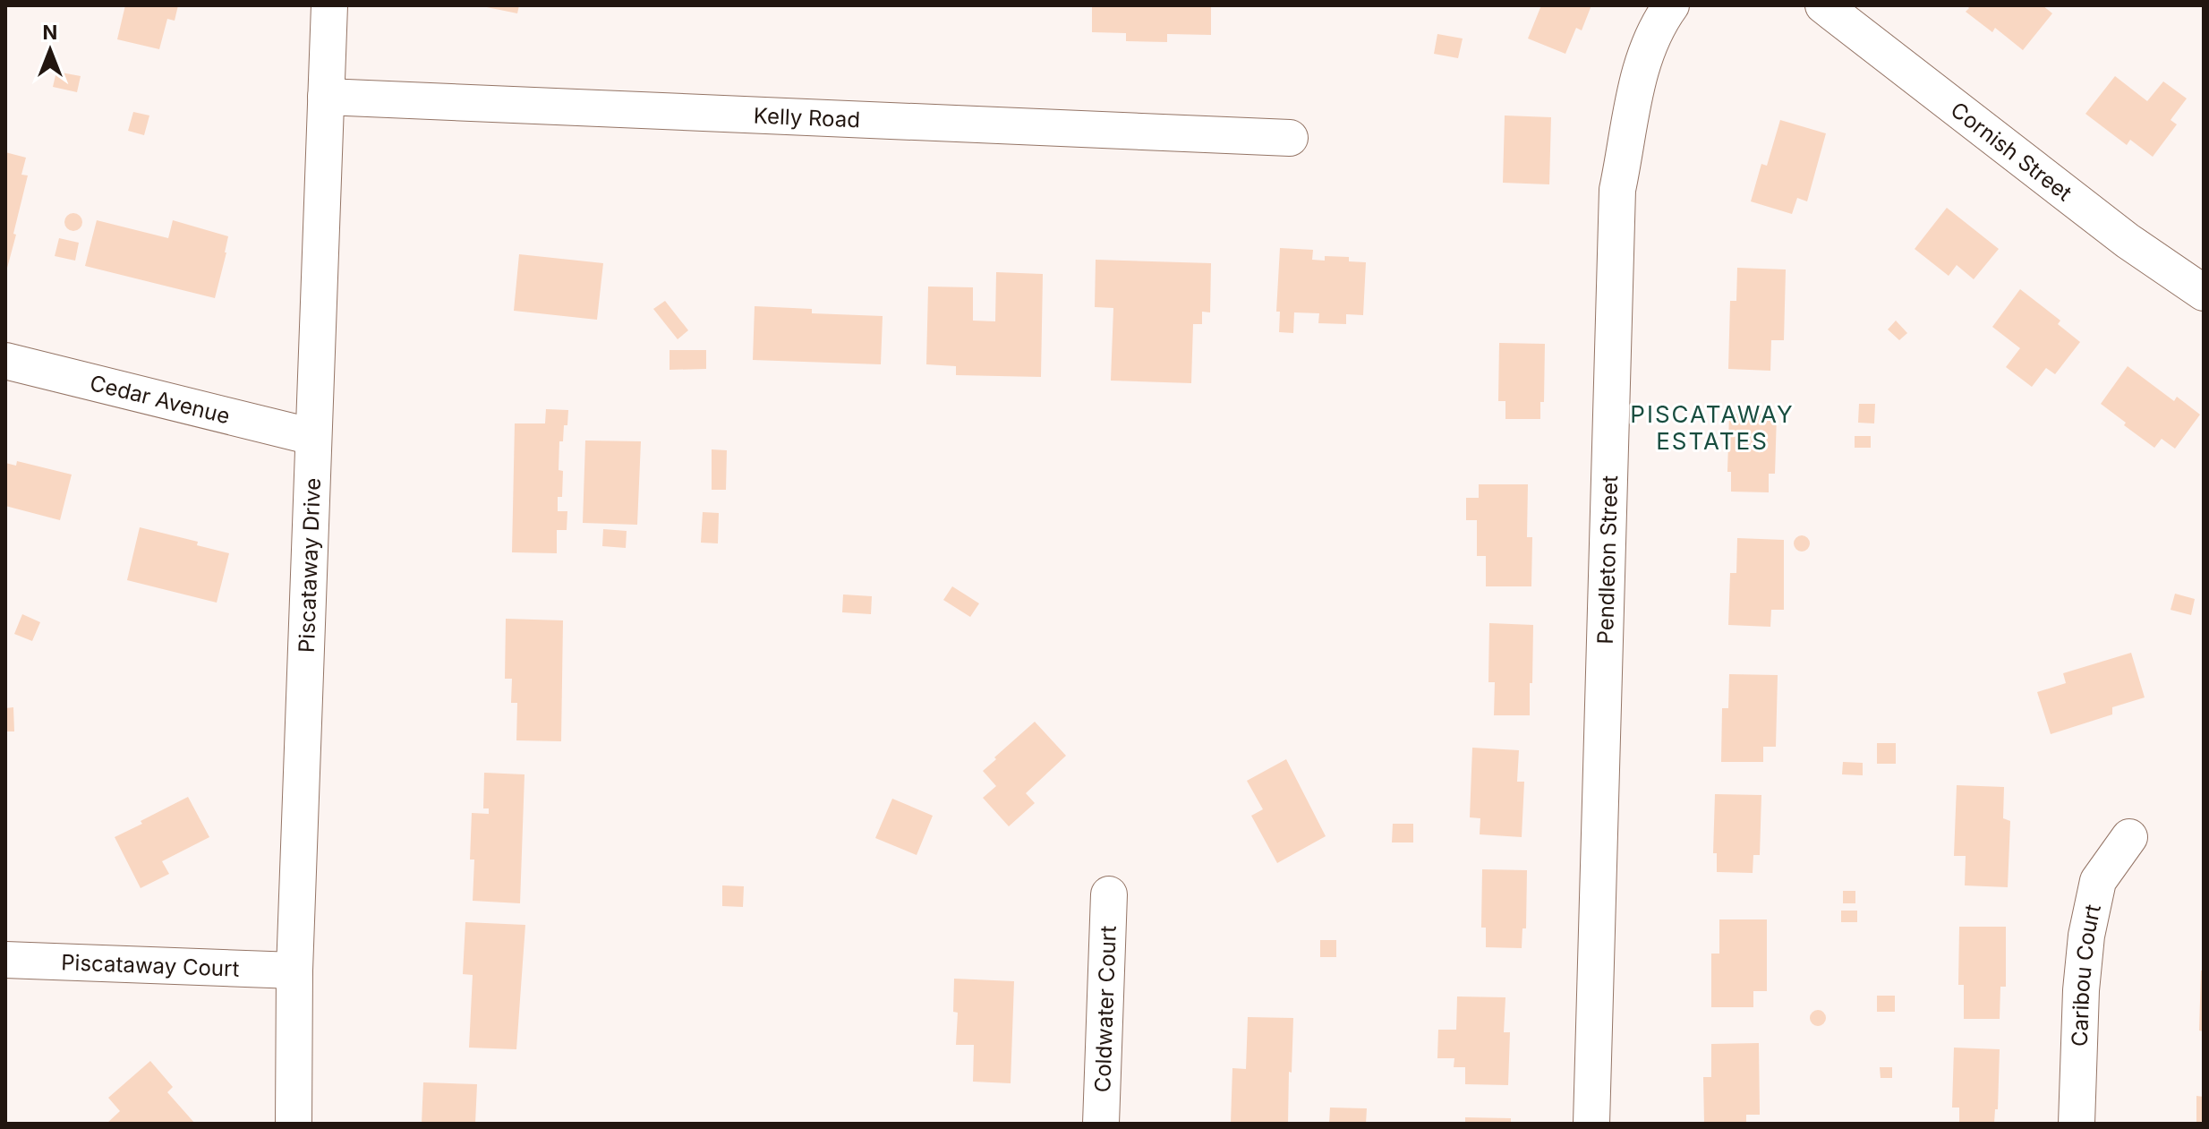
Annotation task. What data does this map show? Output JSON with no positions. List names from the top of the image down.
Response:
{
  "streets": {
    "street": [
      "Kelly Road",
      "Cornish Street",
      "Cedar Avenue",
      "Pendleton Street",
      "Piscataway Drive",
      "Piscataway Court",
      "Caribou Court",
      "Coldwater Court"
    ]
  },
  "crossings": [
    ["Kelly Road", "Piscataway Drive"],
    ["Cedar Avenue", "Piscataway Drive"],
    ["Piscataway Drive", "Piscataway Court"]
  ],
  "districts": ["PISCATAWAY ESTATES"],
  "north": "top"
}
